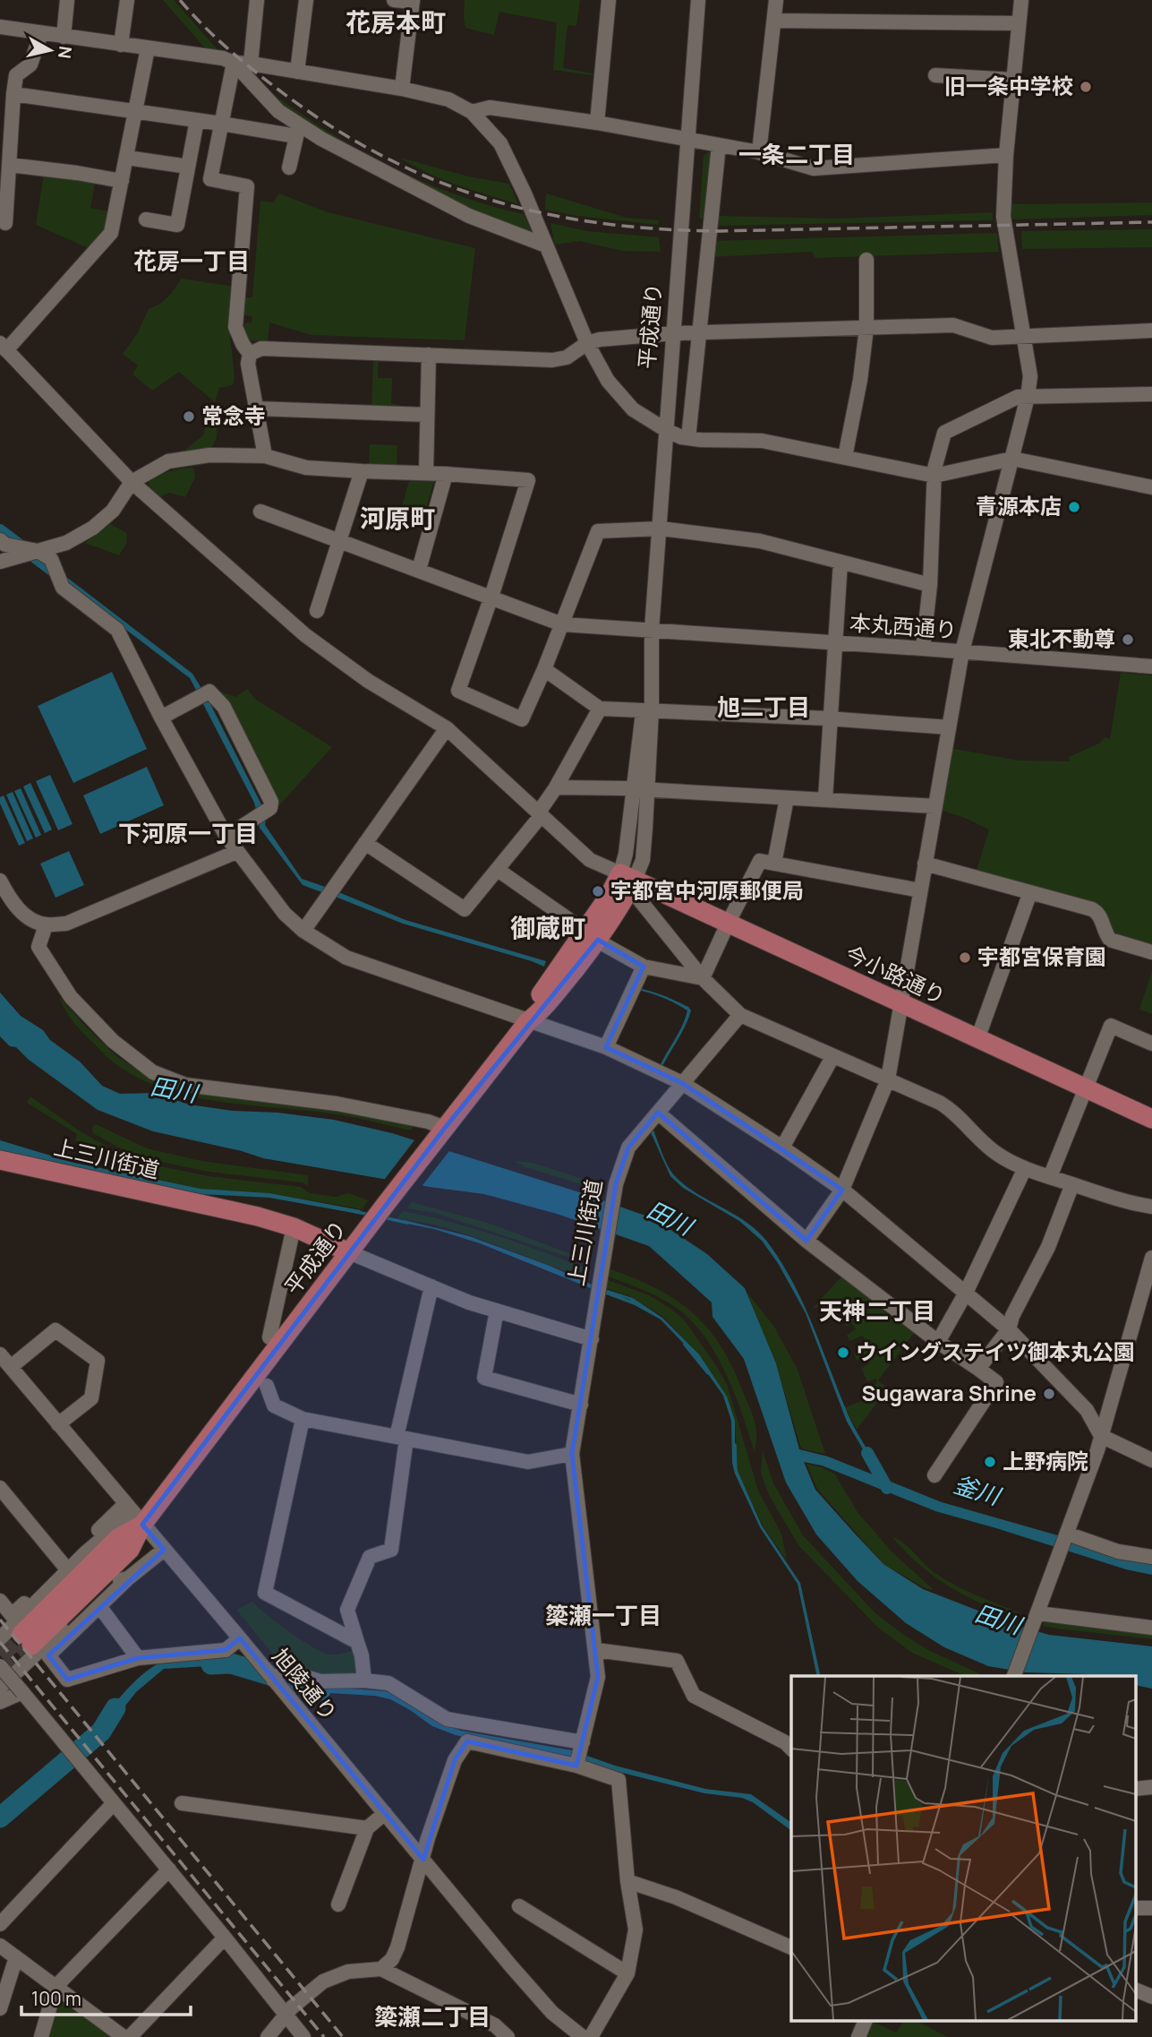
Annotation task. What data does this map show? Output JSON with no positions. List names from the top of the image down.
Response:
{
  "streets": {
    "main road": ["平成通り", "今小路通り", "上三川街道"],
    "street": ["本丸西通り", "旭陵通り"]
  },
  "crossings": [
    ["平成通り", "本丸西通り"],
    ["平成通り", "今小路通り"],
    ["平成通り", "上三川街道"],
    ["平成通り", "旭陵通り"]
  ],
  "districts": [
    "花房本町",
    "一条二丁目",
    "花房一丁目",
    "河原町",
    "旭二丁目",
    "下河原一丁目",
    "御蔵町",
    "天神二丁目",
    "簗瀬一丁目",
    "簗瀬二丁目"
  ],
  "water": ["田川", "釜川"],
  "places": [
    "旧一条中学校",
    "常念寺",
    "青源本店",
    "東北不動尊",
    "宇都宮中河原郵便局",
    "宇都宮保育園",
    "ウイングステイツ御本丸公園",
    "Sugawara Shrine",
    "上野病院"
  ],
  "scale_bar": "100 m",
  "north": "right"
}
